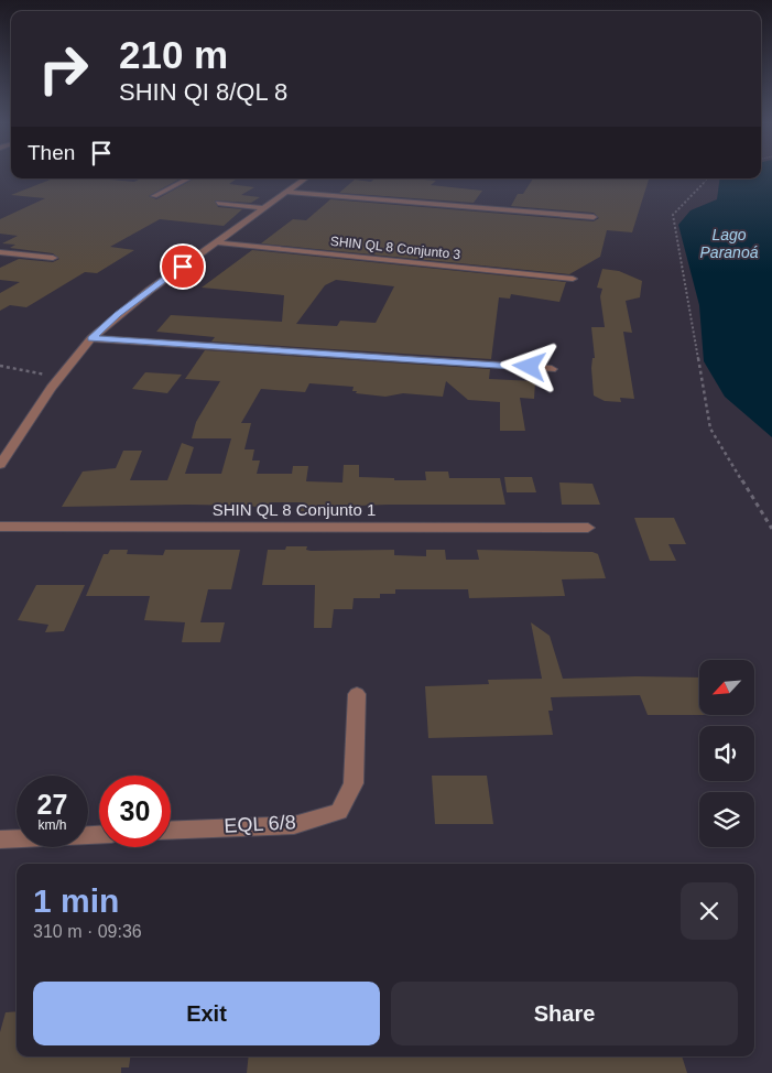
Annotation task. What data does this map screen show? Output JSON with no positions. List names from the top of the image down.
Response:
{
  "streets": {
    "street": ["SHIN QL 8 Conjunto 3", "SHIN QL 8 Conjunto 1", "EQL 6/8"]
  },
  "water": ["Lago Paranoá"],
  "north": "bottom left",
  "page": {
    "turn": ["210 m", "SHIN QI 8/QL 8"],
    "then": "Then",
    "speed": "27 km/h",
    "limit": "30",
    "heading": ["1 min", "310 m · 09:36"],
    "buttons": ["Exit", "Share"]
  }
}
